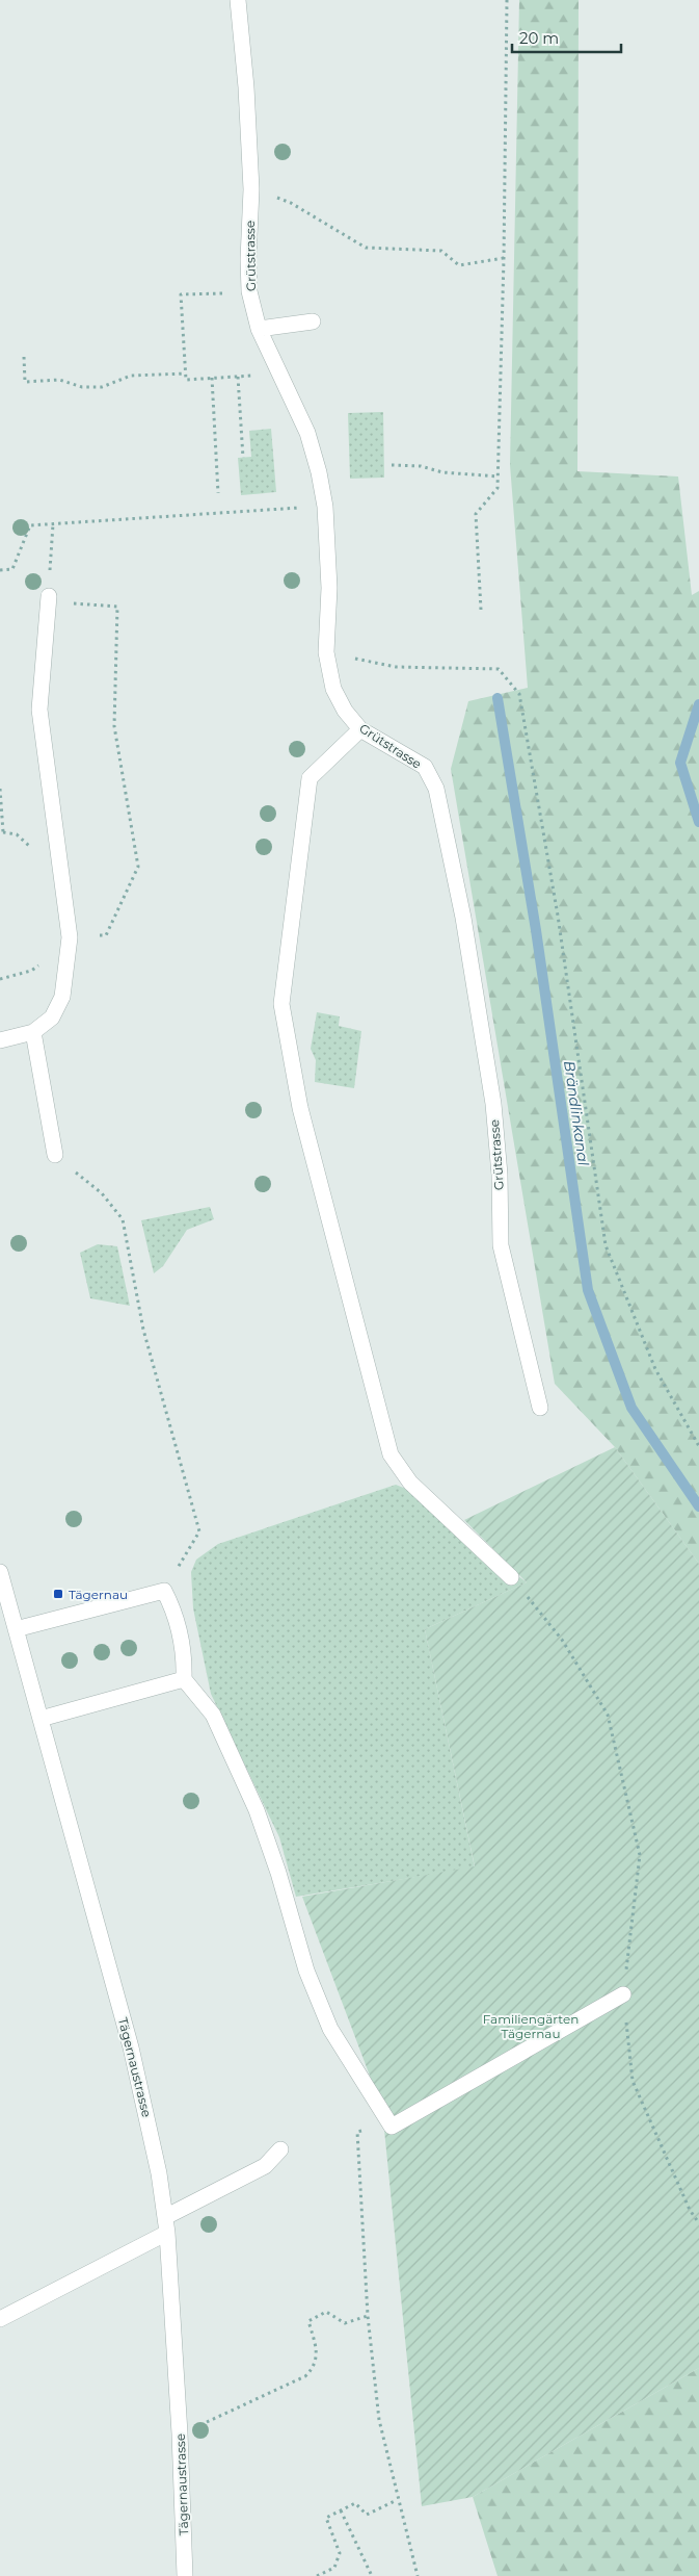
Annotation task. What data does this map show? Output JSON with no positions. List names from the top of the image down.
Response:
{
  "streets": {
    "street": ["Grütstrasse", "Tägernaustrasse"]
  },
  "water": ["Brändlinkanal"],
  "parks": ["Familiengärten Tägernau"],
  "places": {
    "transit": ["Tägernau"]
  },
  "scale_bar": "20 m"
}
